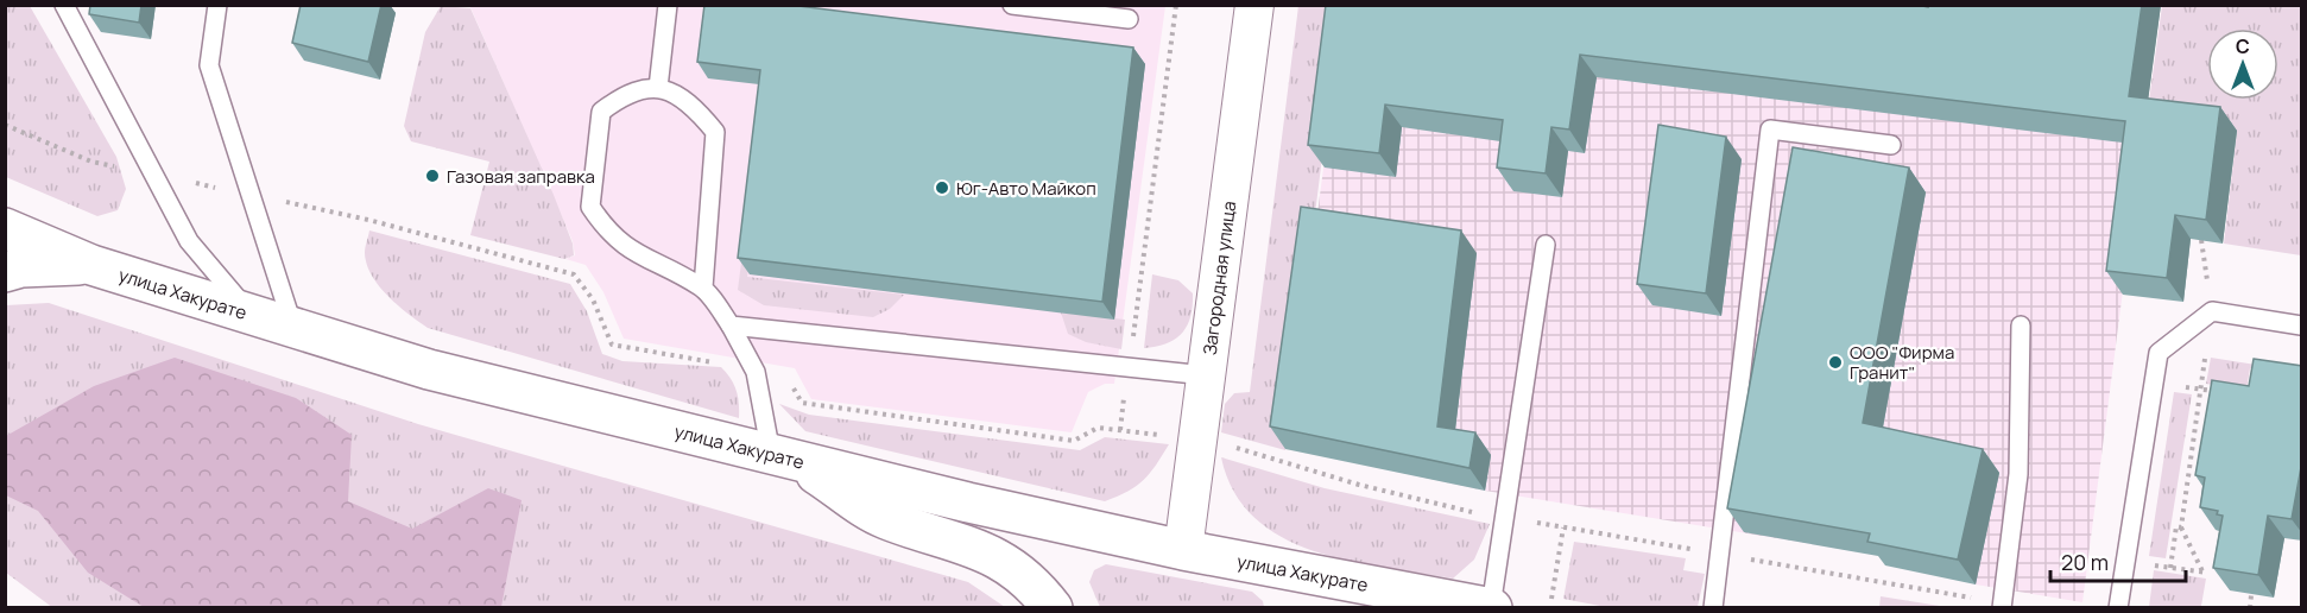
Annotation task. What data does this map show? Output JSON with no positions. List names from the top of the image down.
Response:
{
  "streets": {
    "main road": ["улица Хакурате"],
    "street": ["Загородная улица"]
  },
  "crossings": [
    ["Загородная улица", "улица Хакурате"]
  ],
  "places": ["Газовая заправка", "Юг-Авто Майкоп", "ООО \"Фирма Гранит\""],
  "scale_bar": "20 m",
  "north": "top"
}
